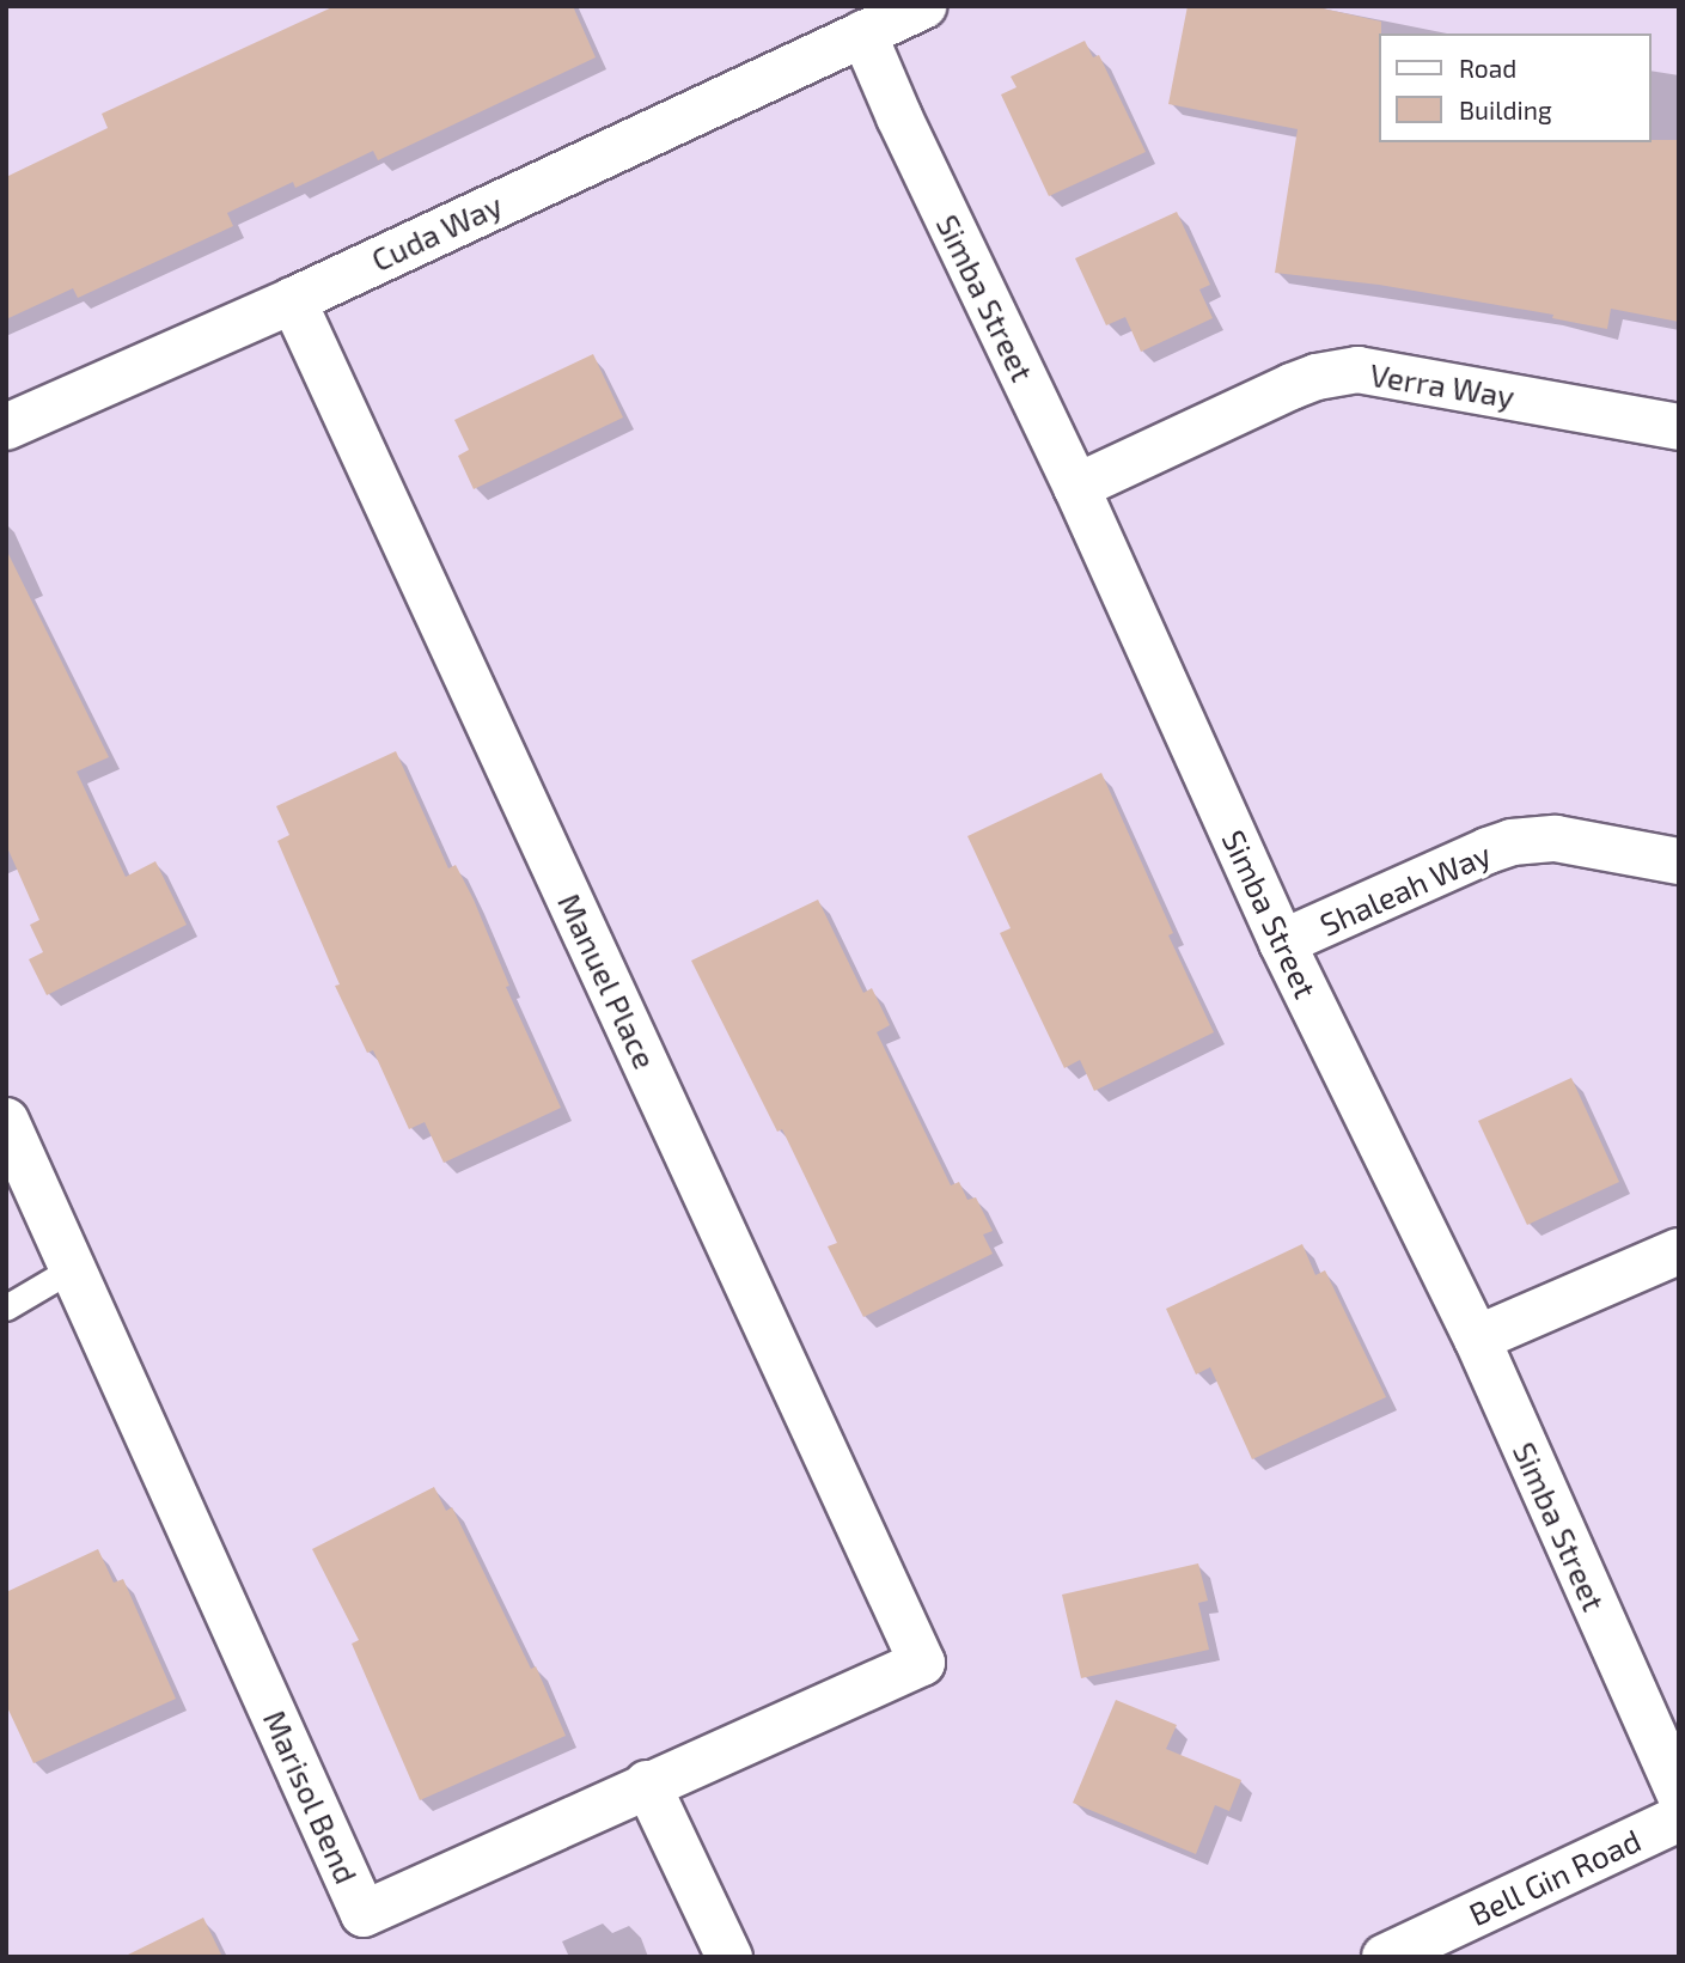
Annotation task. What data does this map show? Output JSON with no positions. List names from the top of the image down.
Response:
{
  "streets": {
    "street": [
      "Cuda Way",
      "Simba Street",
      "Verra Way",
      "Shaleah Way",
      "Manuel Place",
      "Marisol Bend",
      "Bell Gin Road"
    ]
  },
  "crossings": [
    ["Cuda Way", "Simba Street"],
    ["Cuda Way", "Manuel Place"],
    ["Simba Street", "Verra Way"],
    ["Simba Street", "Shaleah Way"],
    ["Manuel Place", "Marisol Bend"]
  ],
  "legend": ["Road", "Building"]
}
